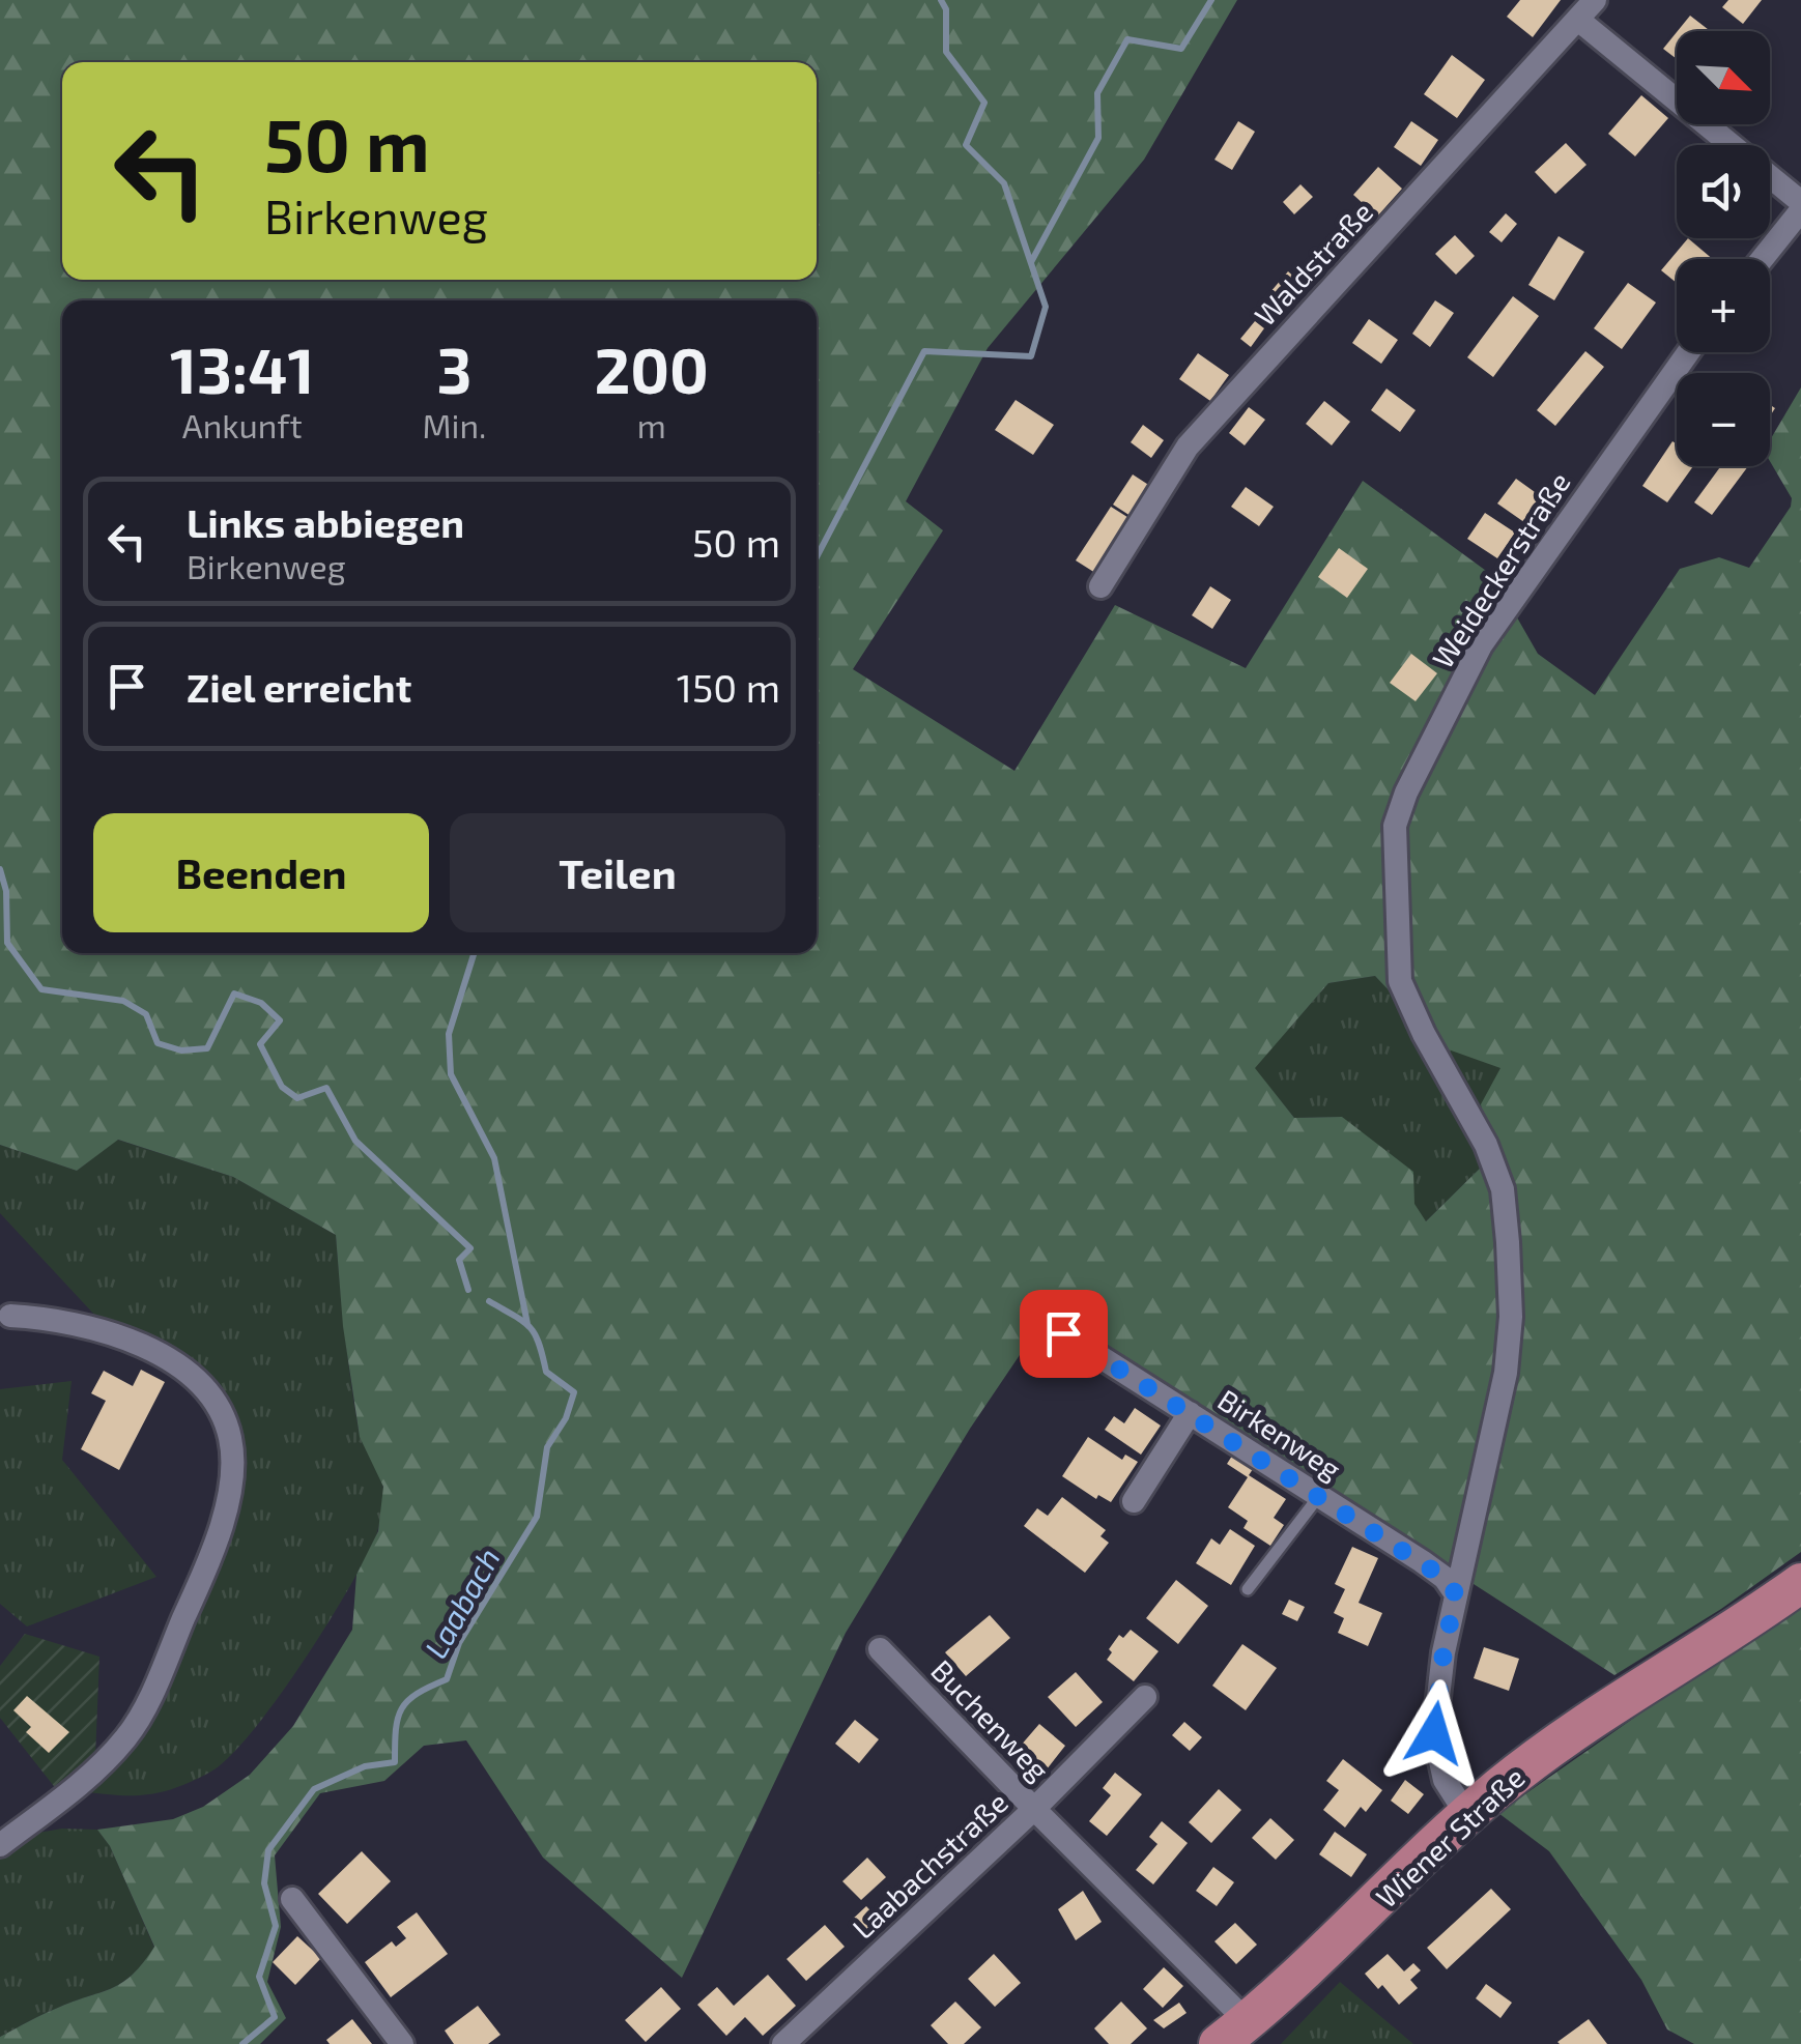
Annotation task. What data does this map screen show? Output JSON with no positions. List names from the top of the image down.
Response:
{
  "streets": {
    "main road": ["Wiener Straße"],
    "street": [
      "Waldstraße",
      "Weideckerstraße",
      "Birkenweg",
      "Buchenweg",
      "Laabachstraße"
    ]
  },
  "crossings": [
    ["Weideckerstraße", "Birkenweg"],
    ["Weideckerstraße", "Wiener Straße"],
    ["Buchenweg", "Laabachstraße"],
    ["Wiener Straße", "Laabachstraße"]
  ],
  "water": ["Laabach"],
  "north": "bottom right",
  "page": {
    "map_buttons": ["+", "−"],
    "turn": ["50 m", "Birkenweg"],
    "eta": [
      "13:41",
      "Ankunft",
      "3",
      "Min.",
      "200",
      "m"
    ],
    "list": [
      {
        "name": "Links abbiegen",
        "note": "Birkenweg",
        "value": "50 m"
      },
      {
        "name": "Ziel erreicht",
        "value": "150 m"
      }
    ],
    "buttons": ["Beenden", "Teilen"]
  }
}
